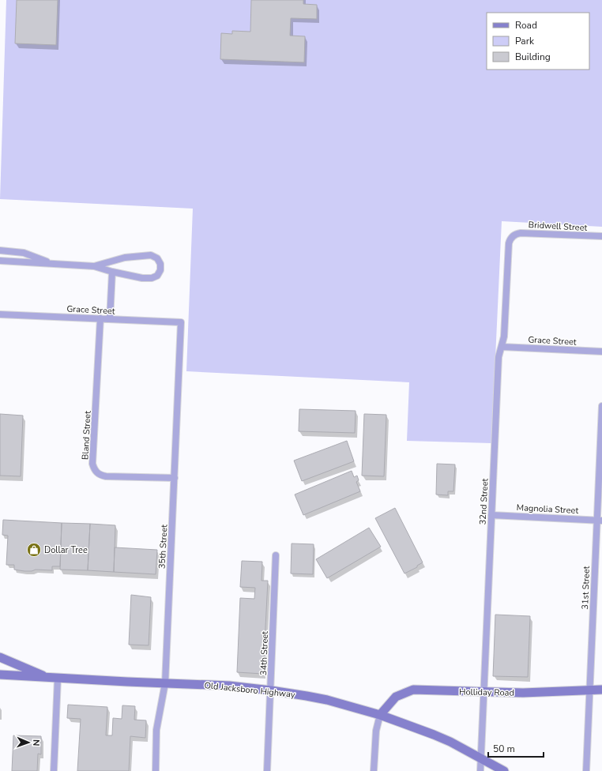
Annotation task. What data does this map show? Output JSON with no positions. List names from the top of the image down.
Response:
{
  "streets": {
    "main road": ["Old Jacksboro Highway", "Holliday Road"],
    "street": [
      "Bridwell Street",
      "Grace Street",
      "Bland Street",
      "32nd Street",
      "Magnolia Street",
      "35th Street",
      "31st Street",
      "34th Street"
    ]
  },
  "crossings": [
    ["Bridwell Street", "32nd Street"],
    ["Grace Street", "Bland Street"],
    ["Grace Street", "32nd Street"],
    ["Grace Street", "35th Street"],
    ["Bland Street", "35th Street"],
    ["32nd Street", "Magnolia Street"],
    ["32nd Street", "Old Jacksboro Highway"],
    ["32nd Street", "Holliday Road"],
    ["Magnolia Street", "31st Street"],
    ["35th Street", "Old Jacksboro Highway"],
    ["31st Street", "Holliday Road"],
    ["34th Street", "Old Jacksboro Highway"],
    ["Old Jacksboro Highway", "Holliday Road"]
  ],
  "places": {
    "shop": ["Dollar Tree"]
  },
  "legend": ["Road", "Park", "Building"],
  "scale_bar": "50 m",
  "north": "right"
}
